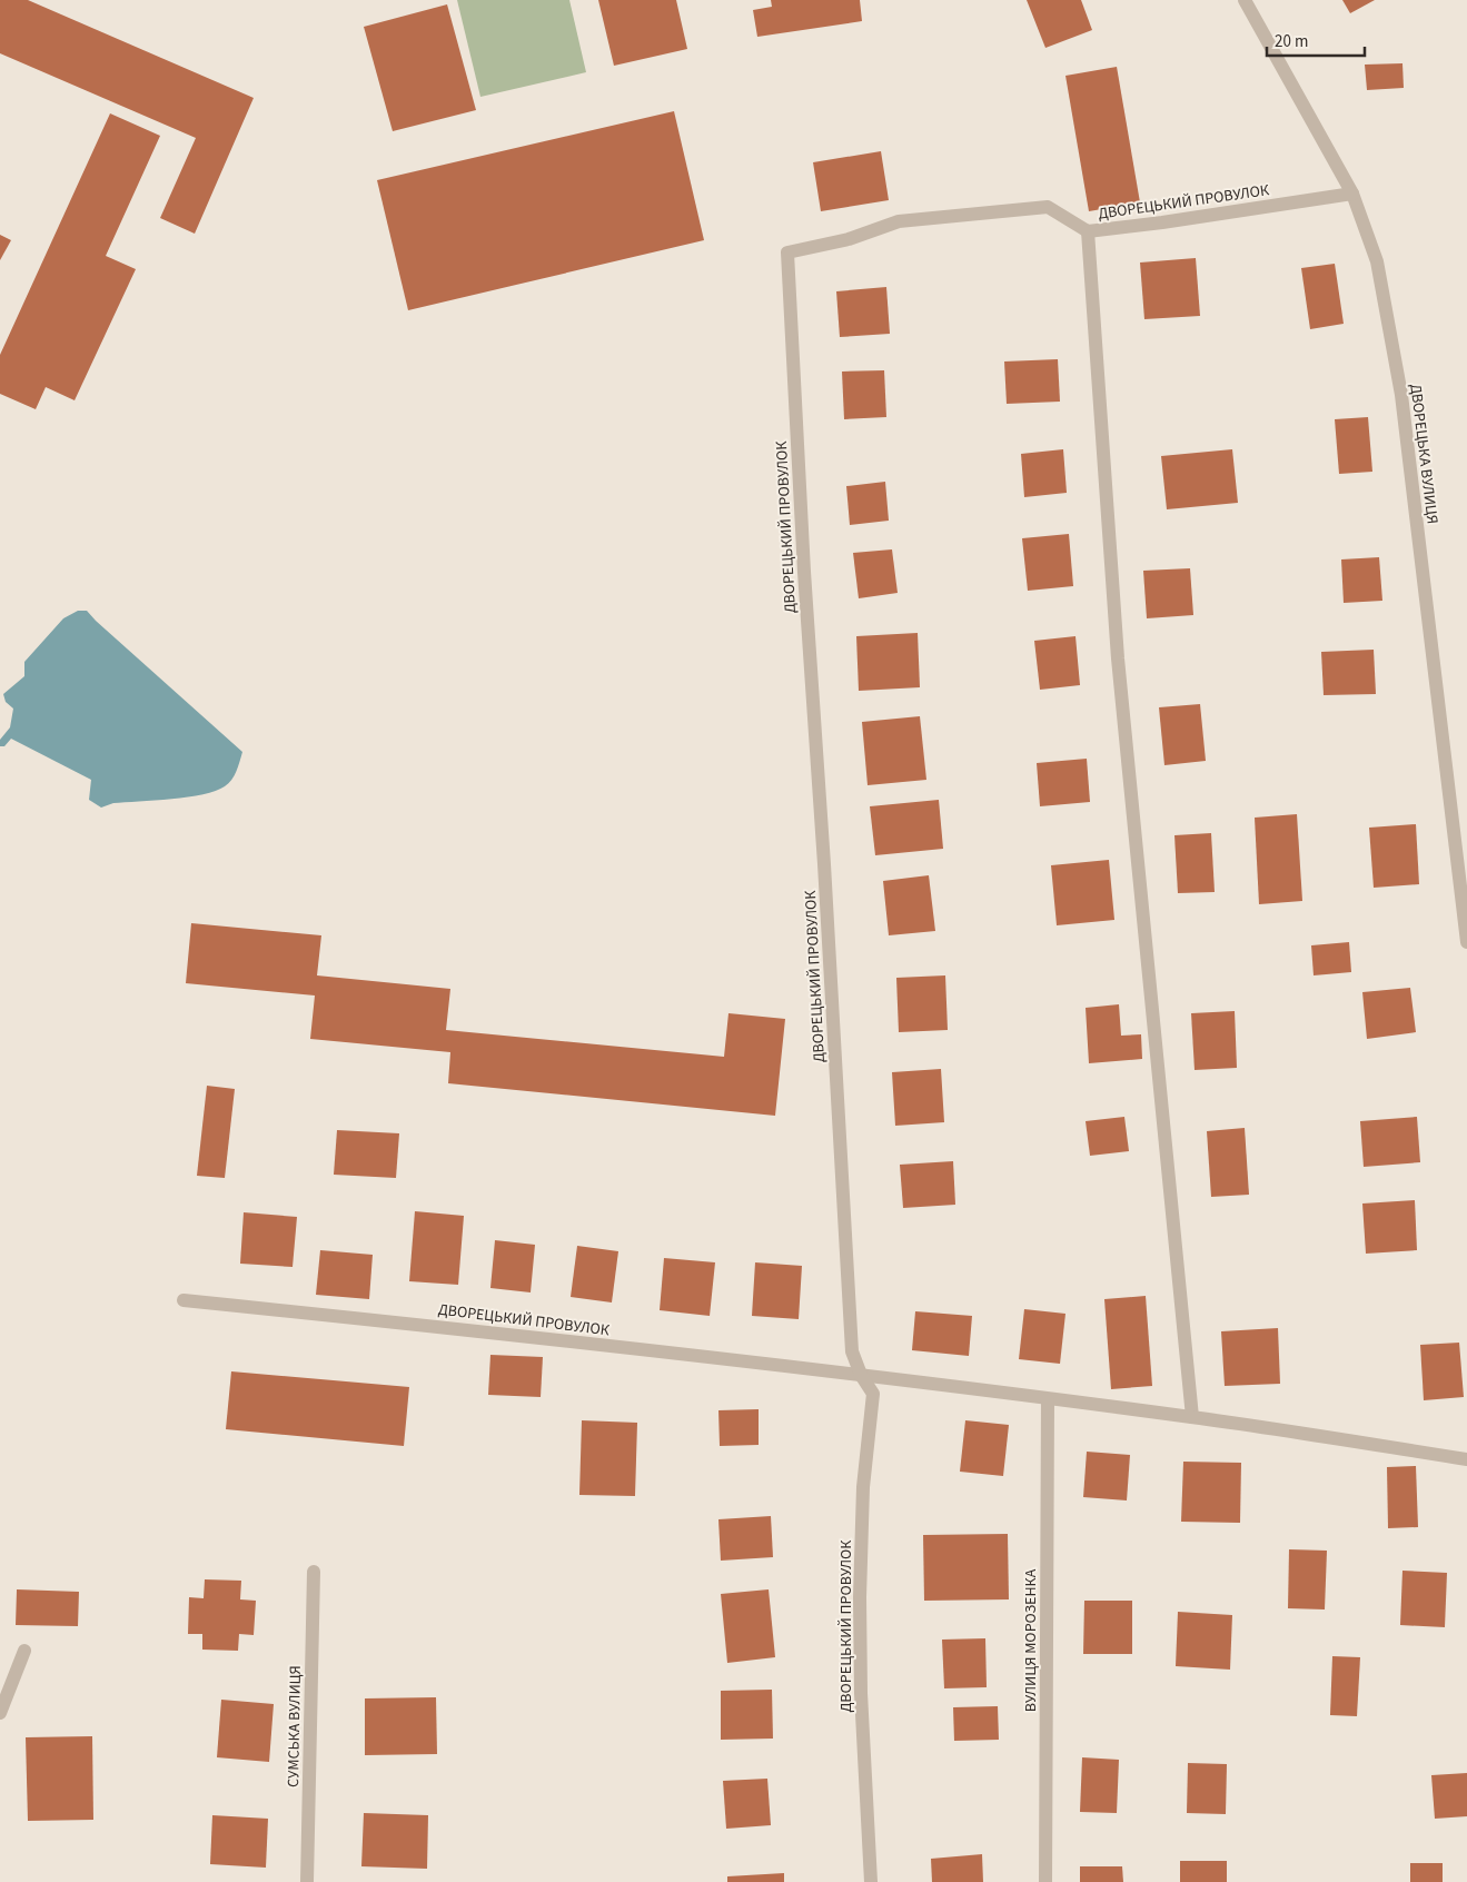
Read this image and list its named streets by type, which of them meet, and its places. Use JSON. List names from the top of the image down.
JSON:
{
  "streets": {
    "street": [
      "ДВОРЕЦЬКИЙ ПРОВУЛОК",
      "ДВОРЕЦЬКА ВУЛИЦЯ",
      "ВУЛИЦЯ МОРОЗЕНКА",
      "СУМСЬКА ВУЛИЦЯ"
    ]
  },
  "crossings": [
    ["ДВОРЕЦЬКИЙ ПРОВУЛОК", "ДВОРЕЦЬКА ВУЛИЦЯ"],
    ["ДВОРЕЦЬКИЙ ПРОВУЛОК", "ВУЛИЦЯ МОРОЗЕНКА"]
  ],
  "scale_bar": "20 m"
}
